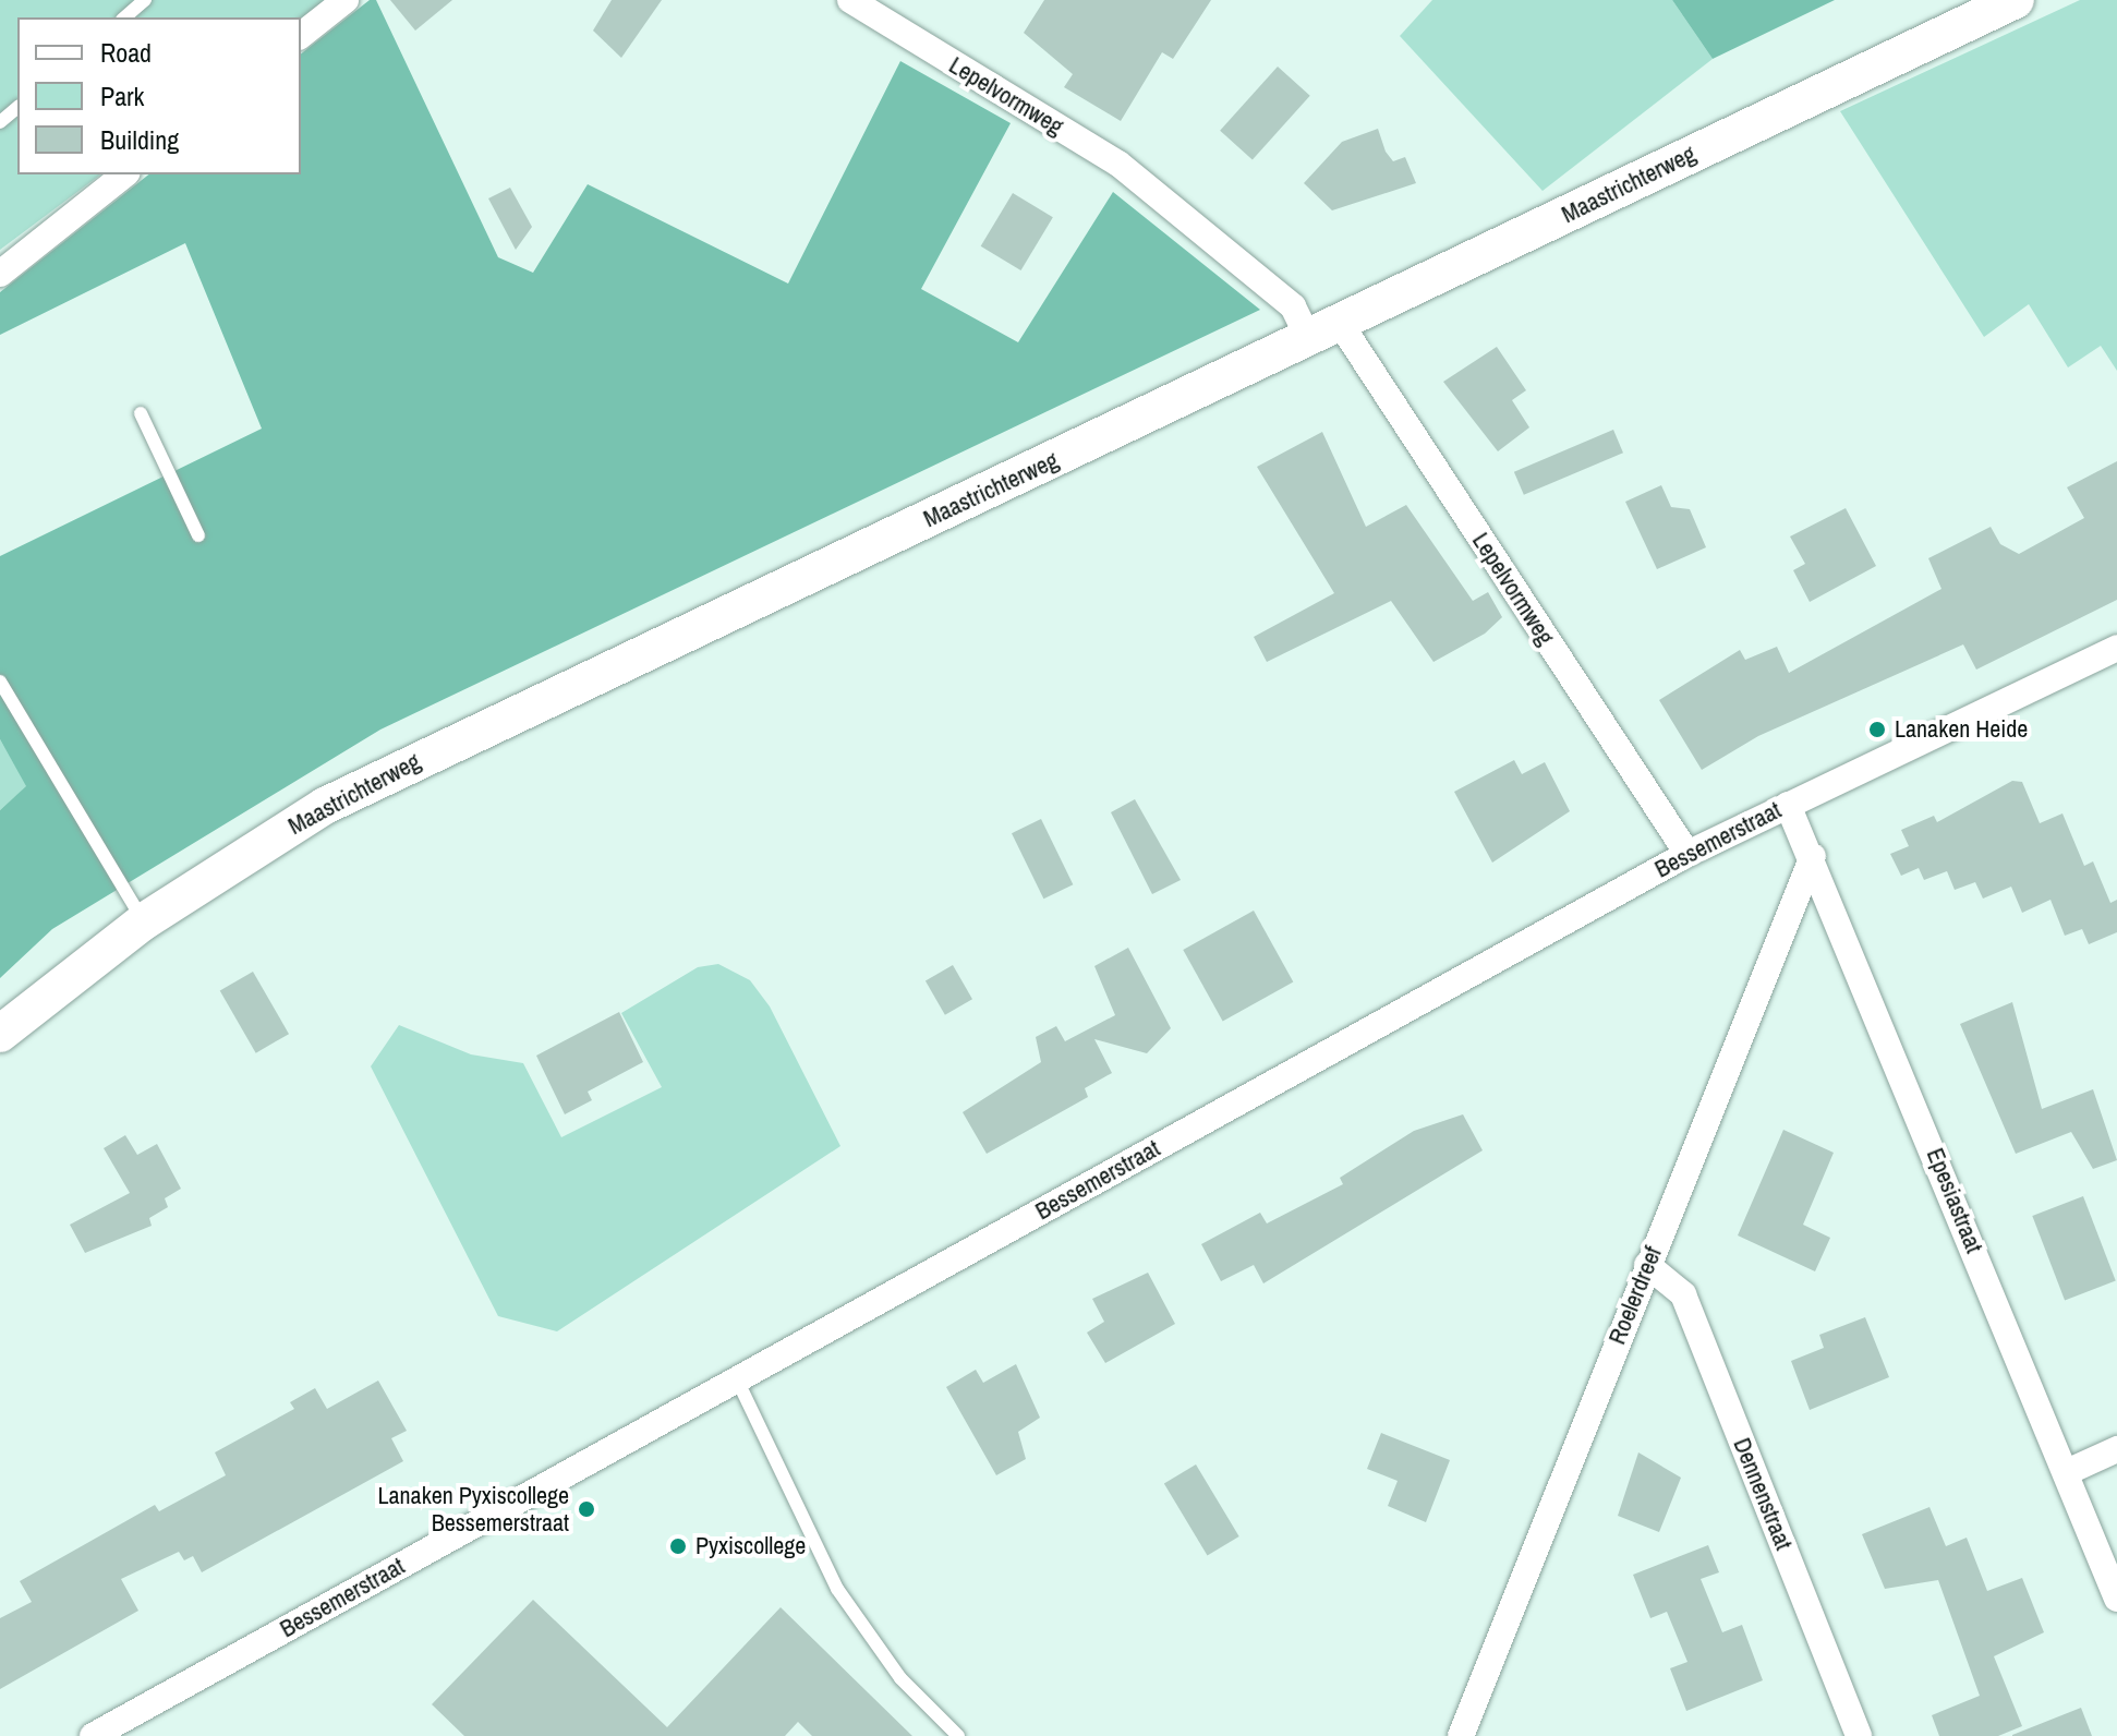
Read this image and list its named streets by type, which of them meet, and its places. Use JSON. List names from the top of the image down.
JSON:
{
  "streets": {
    "main road": ["Maastrichterweg"],
    "street": [
      "Lepelvormweg",
      "Bessemerstraat",
      "Epesiastraat",
      "Roelerdreef",
      "Dennenstraat"
    ]
  },
  "crossings": [
    ["Lepelvormweg", "Maastrichterweg"],
    ["Lepelvormweg", "Bessemerstraat"],
    ["Bessemerstraat", "Epesiastraat"],
    ["Epesiastraat", "Roelerdreef"],
    ["Roelerdreef", "Dennenstraat"]
  ],
  "places": ["Lanaken Heide", "Lanaken Pyxiscollege Bessemerstraat", "Pyxiscollege"],
  "legend": ["Road", "Park", "Building"]
}
